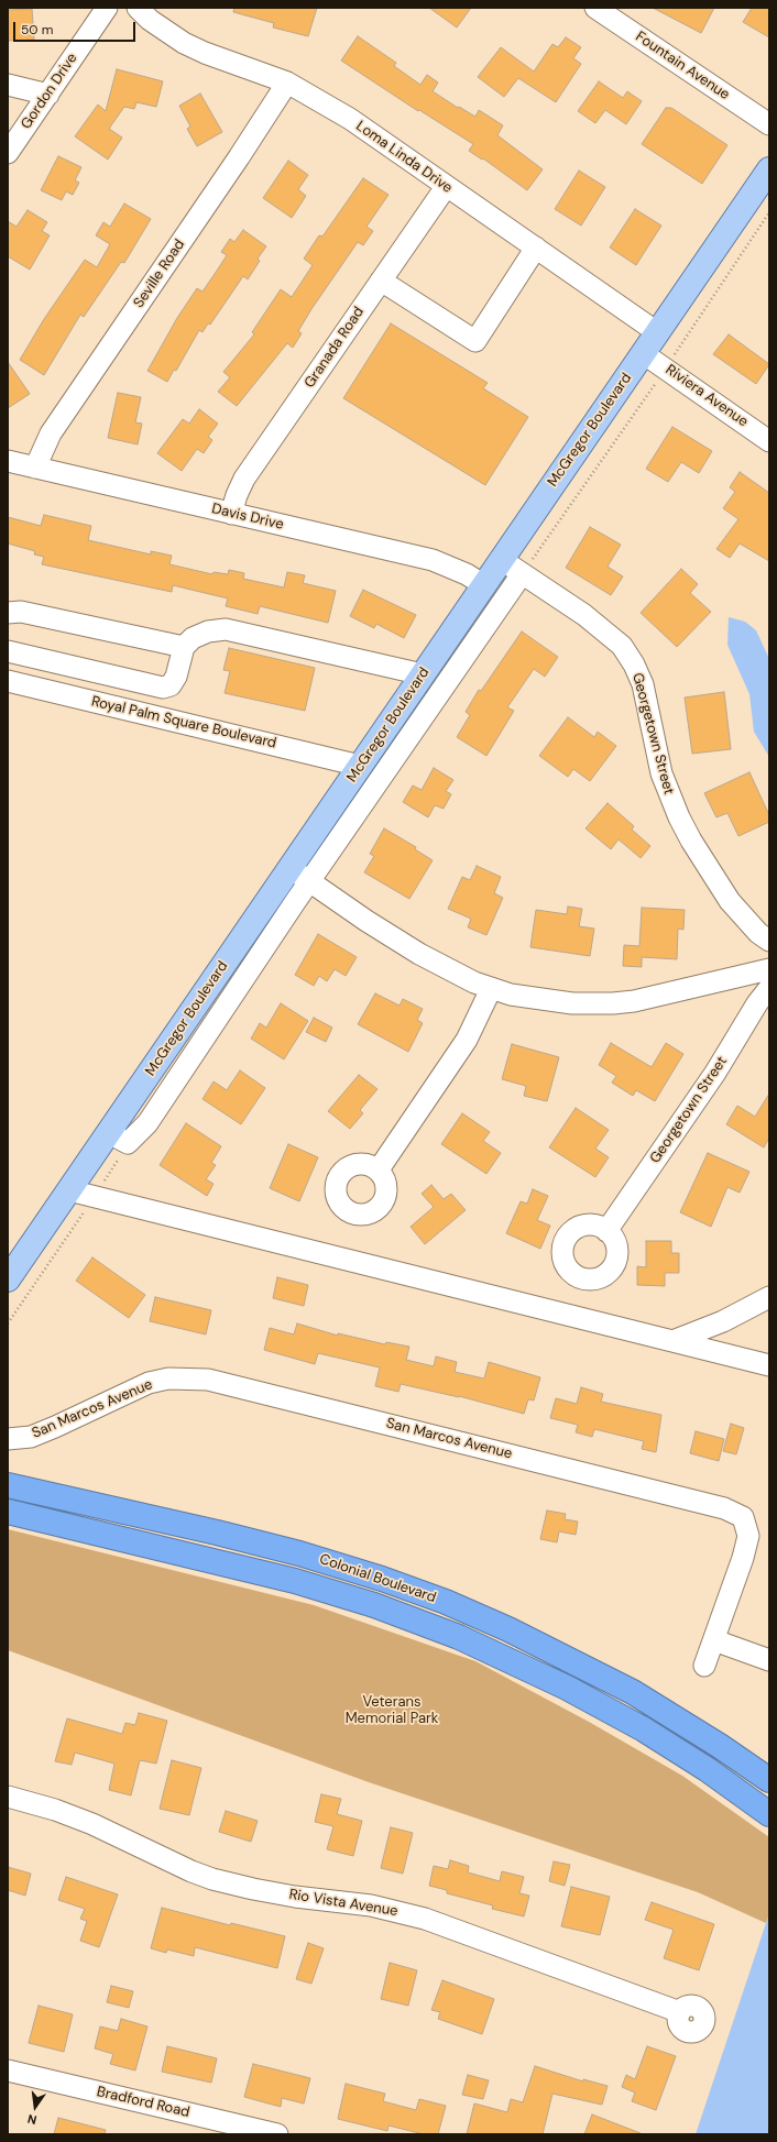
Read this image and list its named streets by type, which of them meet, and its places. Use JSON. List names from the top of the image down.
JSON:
{
  "streets": {
    "highway": ["Colonial Boulevard"],
    "main road": ["McGregor Boulevard"],
    "street": [
      "Fountain Avenue",
      "Gordon Drive",
      "Loma Linda Drive",
      "Seville Road",
      "Granada Road",
      "Riviera Avenue",
      "Davis Drive",
      "Royal Palm Square Boulevard",
      "Georgetown Street",
      "San Marcos Avenue",
      "Rio Vista Avenue",
      "Bradford Road"
    ]
  },
  "crossings": [
    ["Loma Linda Drive", "Seville Road"],
    ["Loma Linda Drive", "Granada Road"],
    ["Loma Linda Drive", "McGregor Boulevard"],
    ["Seville Road", "Davis Drive"],
    ["Granada Road", "Davis Drive"],
    ["Riviera Avenue", "McGregor Boulevard"],
    ["McGregor Boulevard", "Davis Drive"],
    ["McGregor Boulevard", "Royal Palm Square Boulevard"],
    ["McGregor Boulevard", "Georgetown Street"]
  ],
  "parks": ["Veterans Memorial Park"],
  "scale_bar": "50 m",
  "north": "bottom"
}
